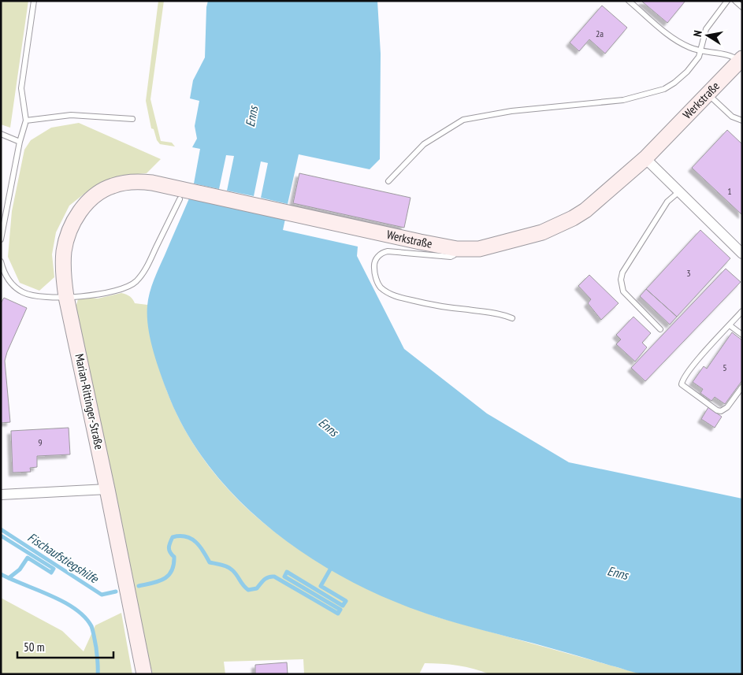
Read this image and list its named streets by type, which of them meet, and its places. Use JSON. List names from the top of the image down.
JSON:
{
  "streets": {
    "street": ["Werkstraße", "Marian-Rittinger-Straße"]
  },
  "crossings": [
    ["Werkstraße", "Marian-Rittinger-Straße"]
  ],
  "water": ["Enns", "Fischaufstiegshilfe"],
  "house_numbers": [
    "2a",
    "1",
    "3",
    "5",
    "9"
  ],
  "scale_bar": "50 m",
  "north": "left"
}
